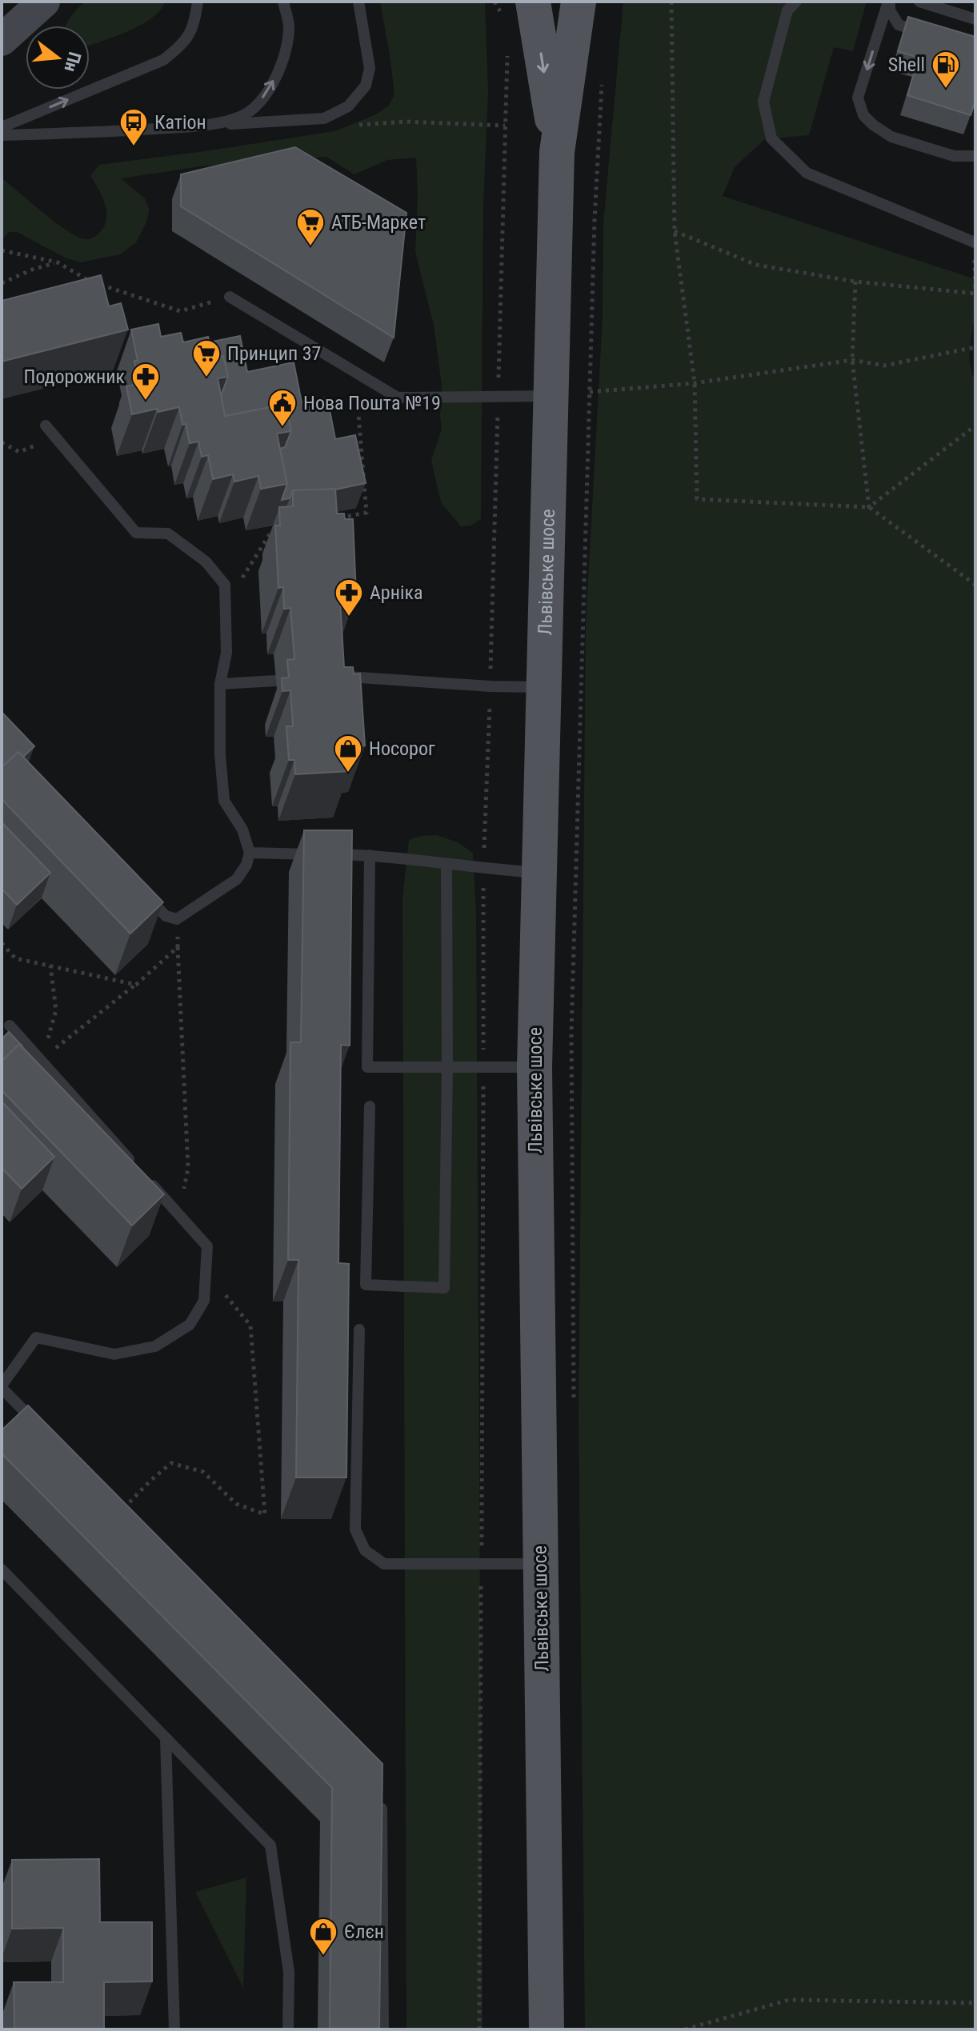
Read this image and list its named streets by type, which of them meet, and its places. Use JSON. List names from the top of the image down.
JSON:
{
  "streets": {
    "main road": ["Львівське шосе"]
  },
  "places": {
    "fuel station": ["Shell"],
    "bus stop": ["Катіон"],
    "supermarket": ["АТБ-Маркет", "Принцип 37"],
    "pharmacy": ["Подорожник", "Арніка"],
    "public building": ["Нова Пошта №19"],
    "shop": ["Носорог", "Єлєн"]
  },
  "north": "right"
}
